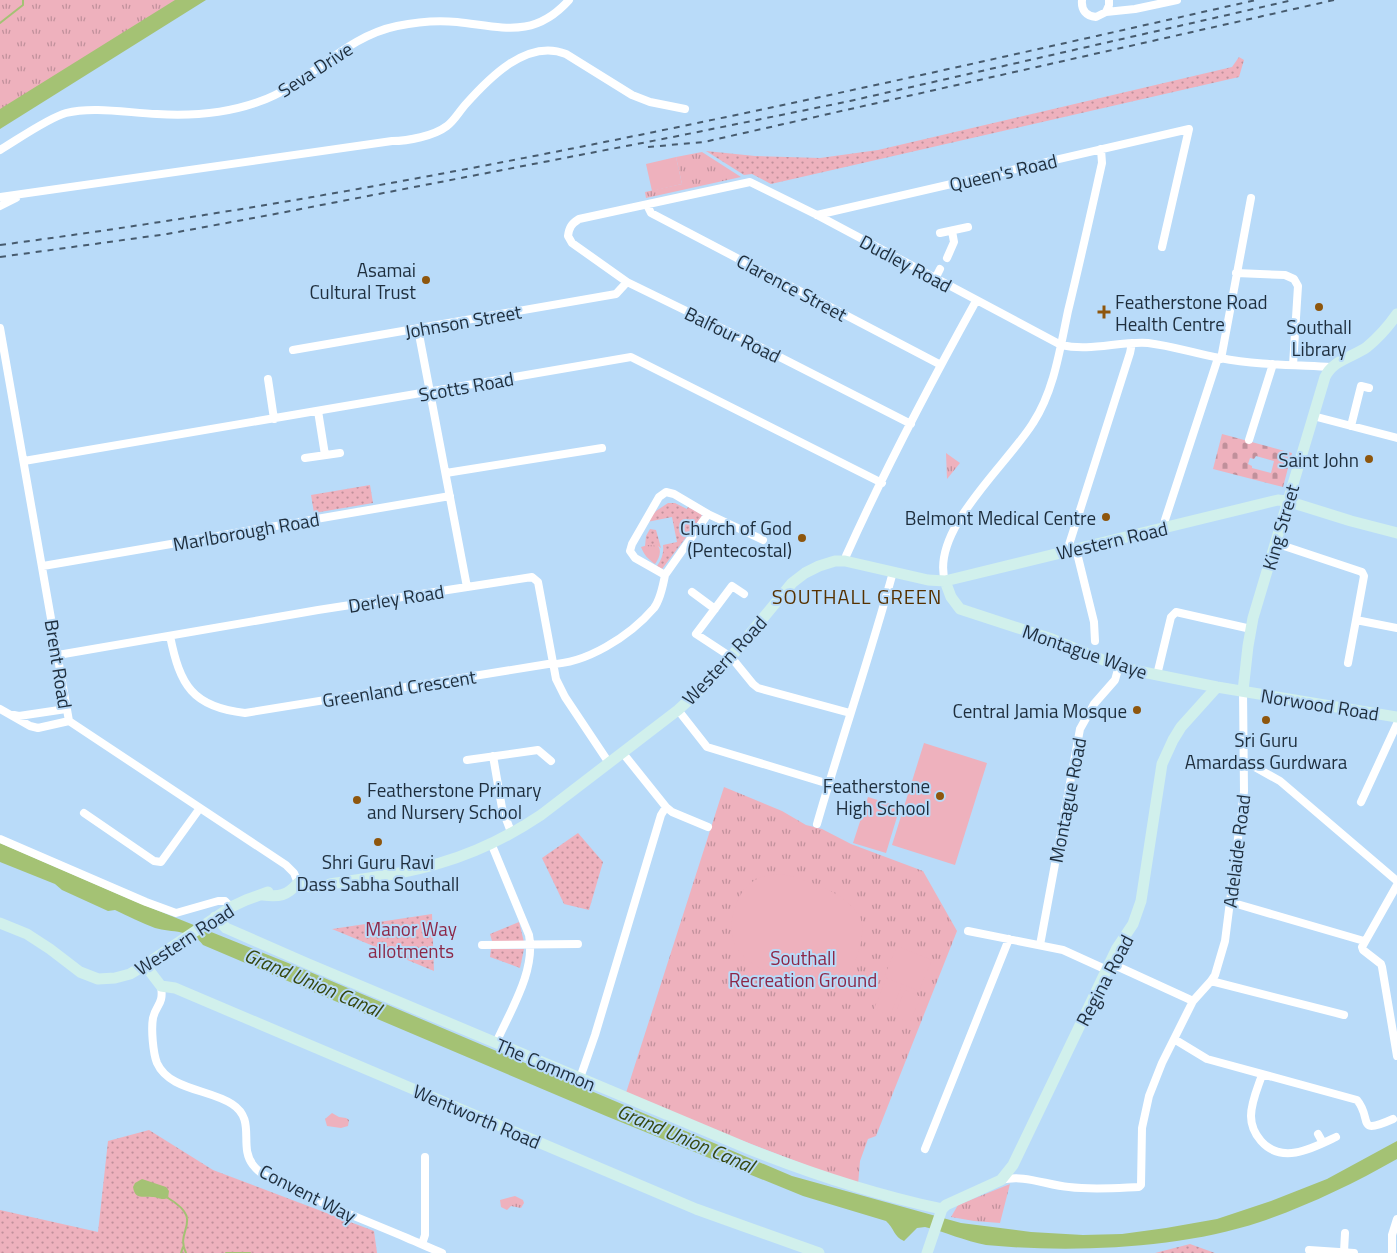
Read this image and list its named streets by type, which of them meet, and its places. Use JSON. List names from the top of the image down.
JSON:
{
  "streets": {
    "street": [
      "Seva Drive",
      "Queen's Road",
      "Dudley Road",
      "Clarence Street",
      "Johnson Street",
      "Balfour Road",
      "Scotts Road",
      "King Street",
      "Marlborough Road",
      "Western Road",
      "Derley Road",
      "Montague Waye",
      "Brent Road",
      "Greenland Crescent",
      "Norwood Road",
      "Montague Road",
      "Adelaide Road",
      "Regina Road",
      "The Common",
      "Wentworth Road",
      "Convent Way"
    ]
  },
  "crossings": [
    ["Queen's Road", "Dudley Road"],
    ["Dudley Road", "Clarence Street"],
    ["Dudley Road", "Balfour Road"],
    ["Clarence Street", "Balfour Road"],
    ["Johnson Street", "Balfour Road"],
    ["Scotts Road", "Brent Road"],
    ["King Street", "Western Road"],
    ["King Street", "Montague Waye"],
    ["King Street", "Norwood Road"],
    ["King Street", "Adelaide Road"],
    ["Marlborough Road", "Brent Road"],
    ["Western Road", "Derley Road"],
    ["Western Road", "Montague Waye"],
    ["Western Road", "Brent Road"],
    ["Western Road", "The Common"],
    ["Derley Road", "Brent Road"],
    ["Derley Road", "Greenland Crescent"],
    ["Montague Waye", "Norwood Road"],
    ["Montague Waye", "Montague Road"],
    ["Montague Waye", "Adelaide Road"],
    ["Montague Waye", "Regina Road"],
    ["Norwood Road", "Adelaide Road"],
    ["Regina Road", "The Common"],
    ["Wentworth Road", "Convent Way"]
  ],
  "districts": ["SOUTHALL GREEN"],
  "water": ["Grand Union Canal"],
  "parks": ["Manor Way allotments", "Southall Recreation Ground"],
  "places": {
    "other": [
      "Asamai Cultural Trust",
      "Southall Library",
      "Saint John",
      "Belmont Medical Centre",
      "Church of God (Pentecostal)",
      "Central Jamia Mosque",
      "Sri Guru Amardass Gurdwara",
      "Featherstone High School",
      "Featherstone Primary and Nursery School",
      "Shri Guru Ravi Dass Sabha Southall"
    ],
    "health": ["Featherstone Road Health Centre"]
  }
}
